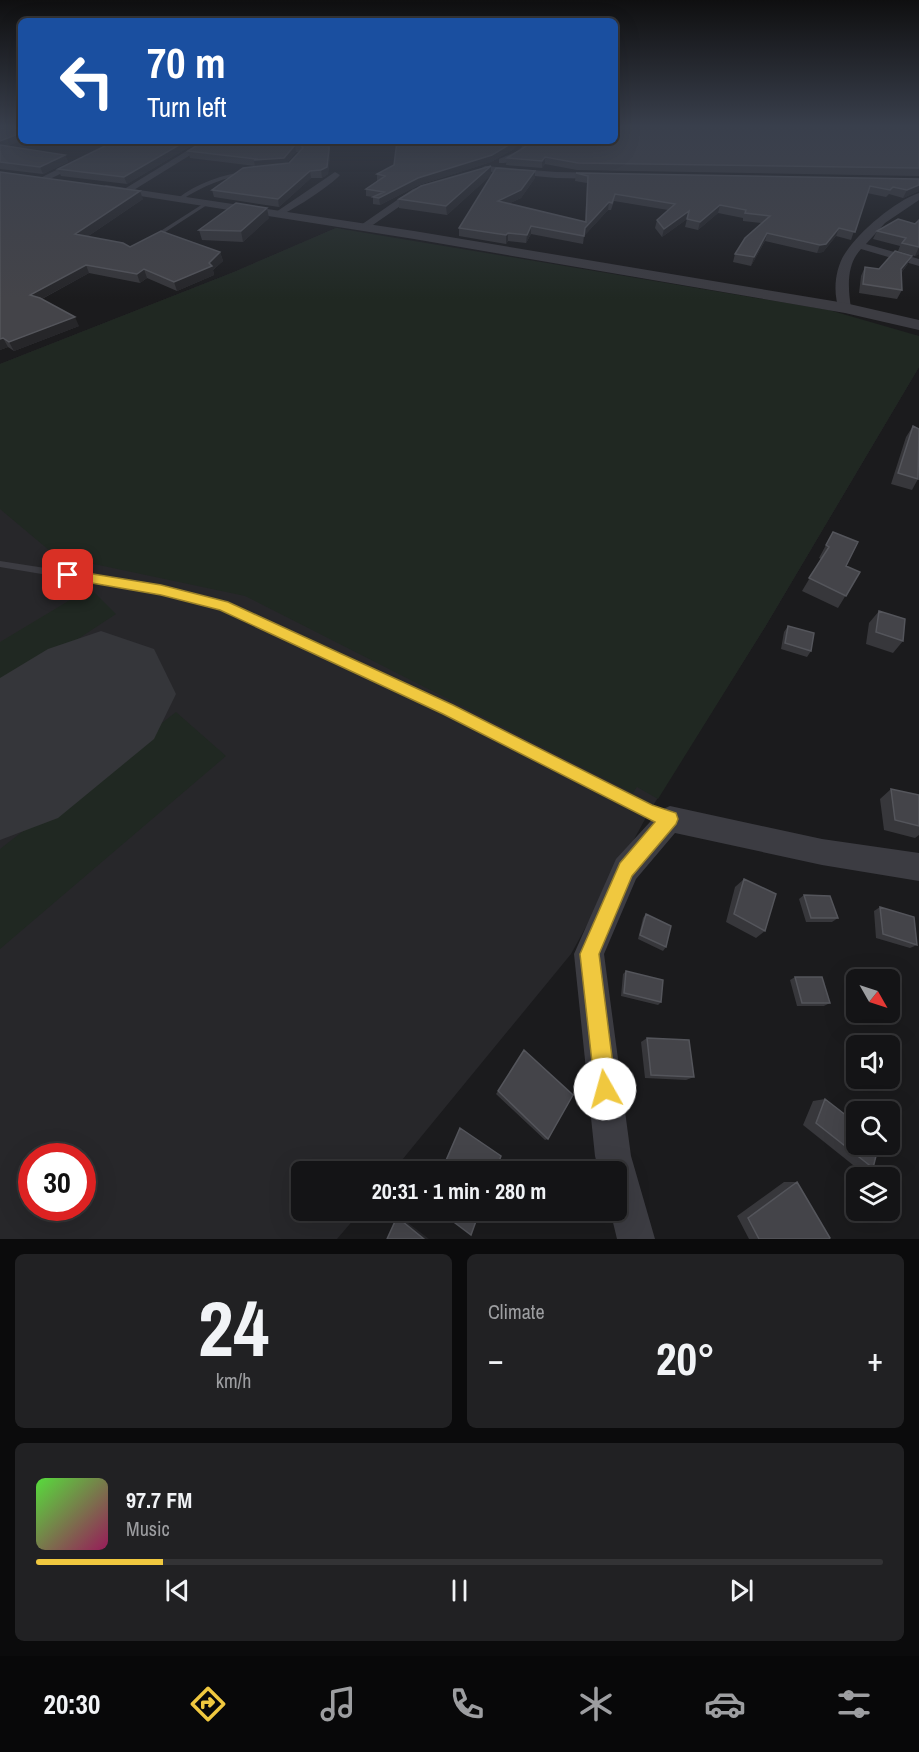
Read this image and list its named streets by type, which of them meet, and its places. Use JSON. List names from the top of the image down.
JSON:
{
  "north": "bottom right",
  "page": {
    "turn": ["70 m", "Turn left"],
    "limit": "30",
    "trip": "20:31 · 1 min · 280 m",
    "tile": [
      ["24", "km/h"],
      "Climate"
    ],
    "heat": ["−", "20°", "+"],
    "song": ["97.7 FM", "Music"],
    "tabs": "20:30"
  }
}
